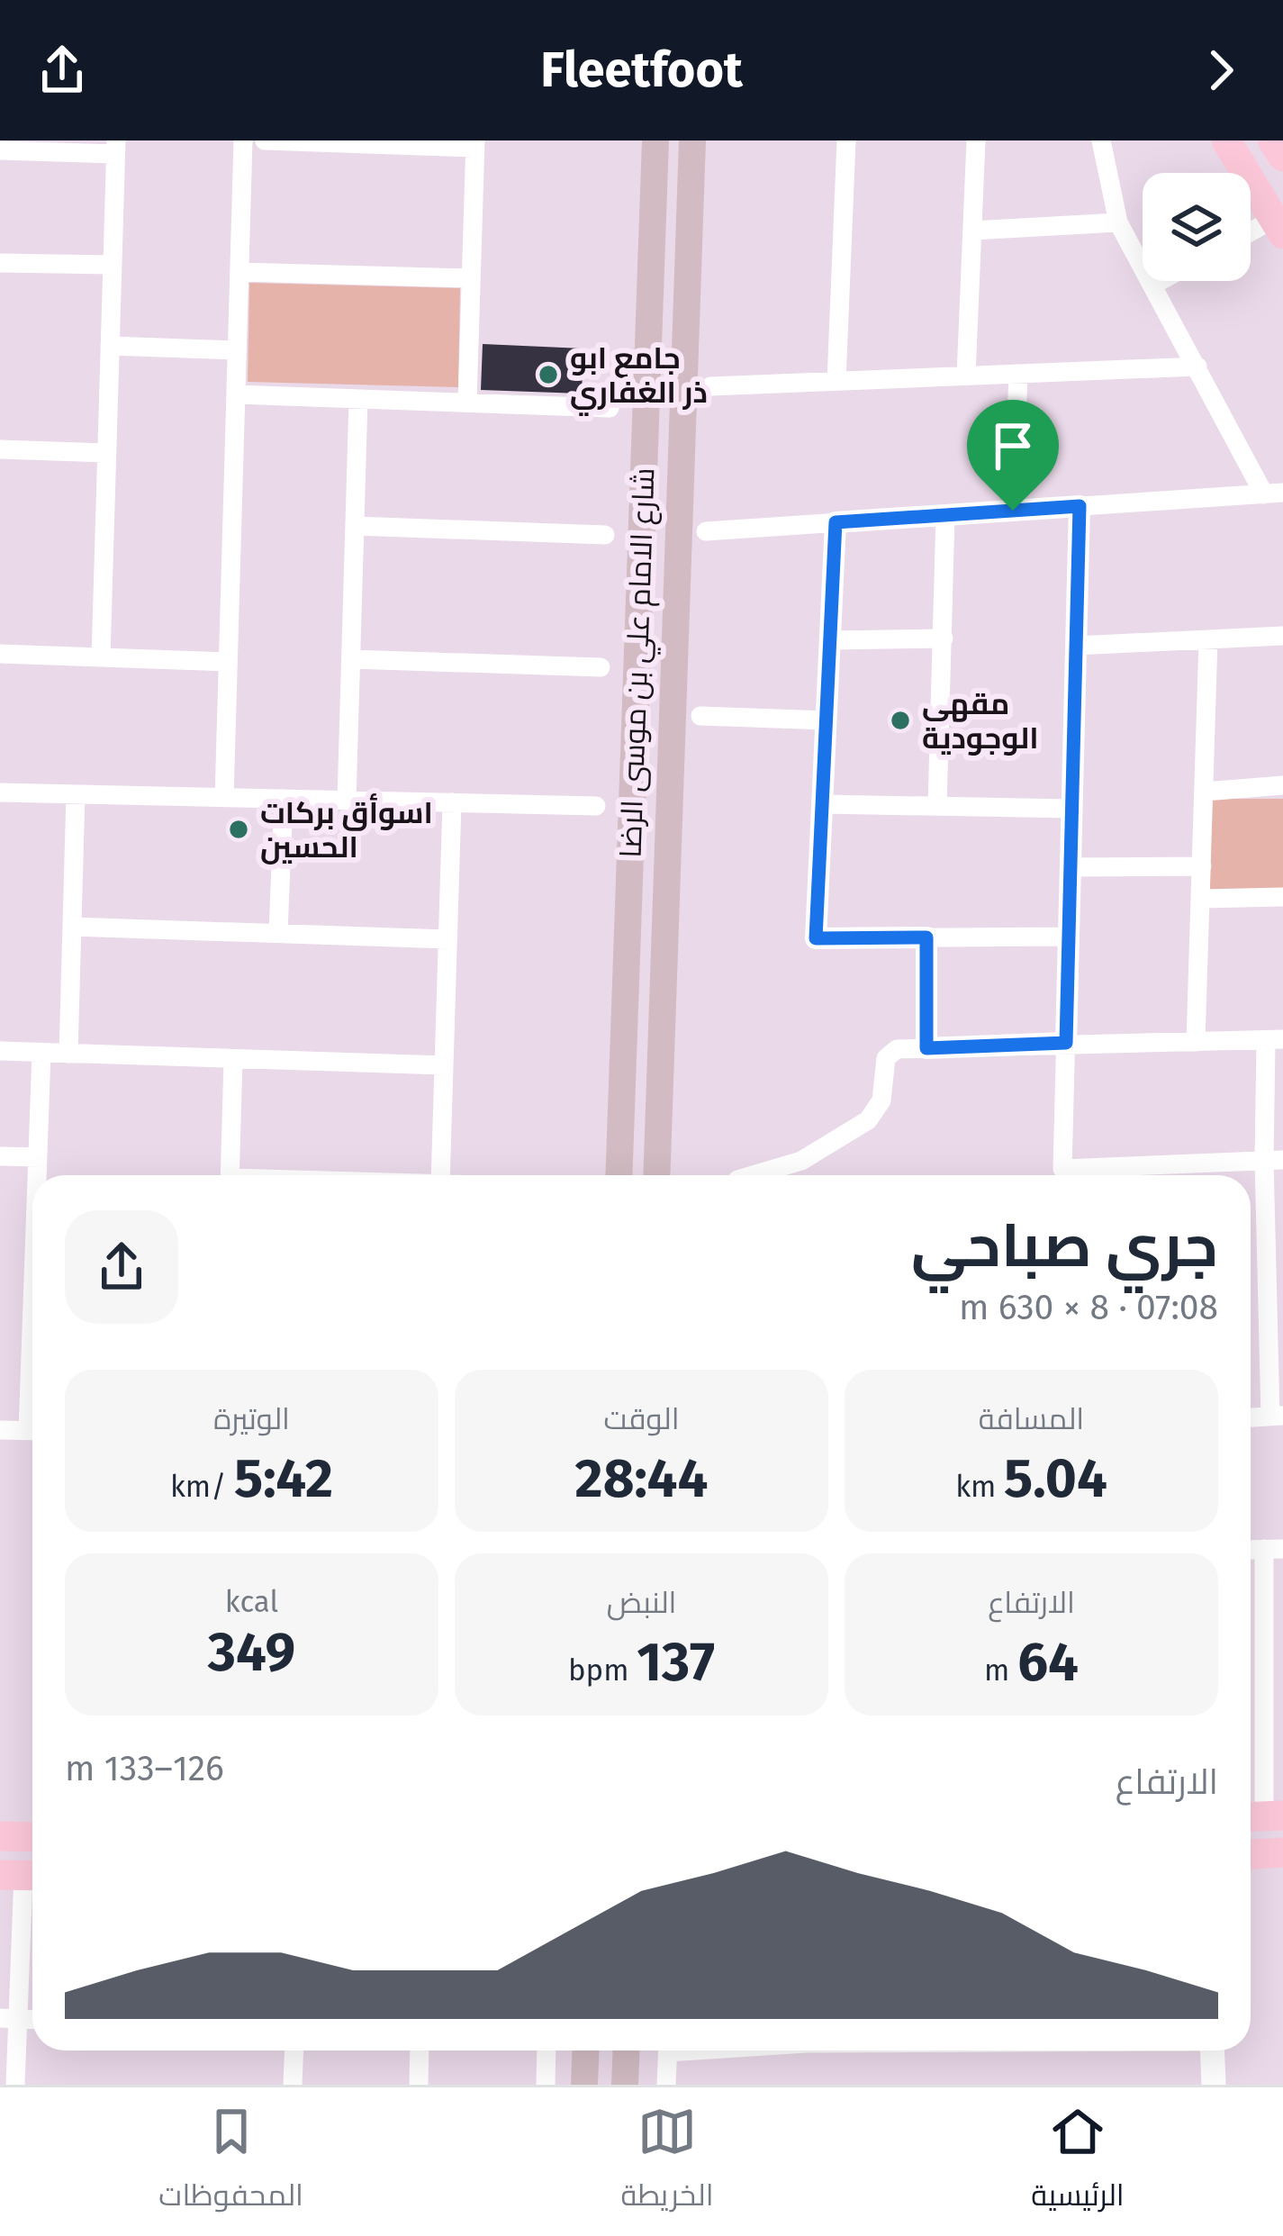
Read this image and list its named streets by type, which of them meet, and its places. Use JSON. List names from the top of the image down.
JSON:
{
  "streets": {
    "main road": ["شارع الامام علي بن موسى الرضا"]
  },
  "places": ["جامع ابو ذر الغفاري", "مقهى الوجودية", "اسوأق بركات الحسين"],
  "page": {
    "header": "Fleetfoot",
    "heading": ["جري صباحي", "07:08 · 8 × 630 m"],
    "stats": [
      ["المسافة", "5.04 km"],
      ["الوقت", "28:44"],
      ["الوتيرة", "5:42 /km"],
      ["الارتفاع", "64 m"],
      ["النبض", "137 bpm"],
      ["kcal", "349"]
    ],
    "chart": ["الارتفاع", "126–133 m"],
    "tabs": ["الرئيسية", "الخريطة", "المحفوظات"]
  }
}
